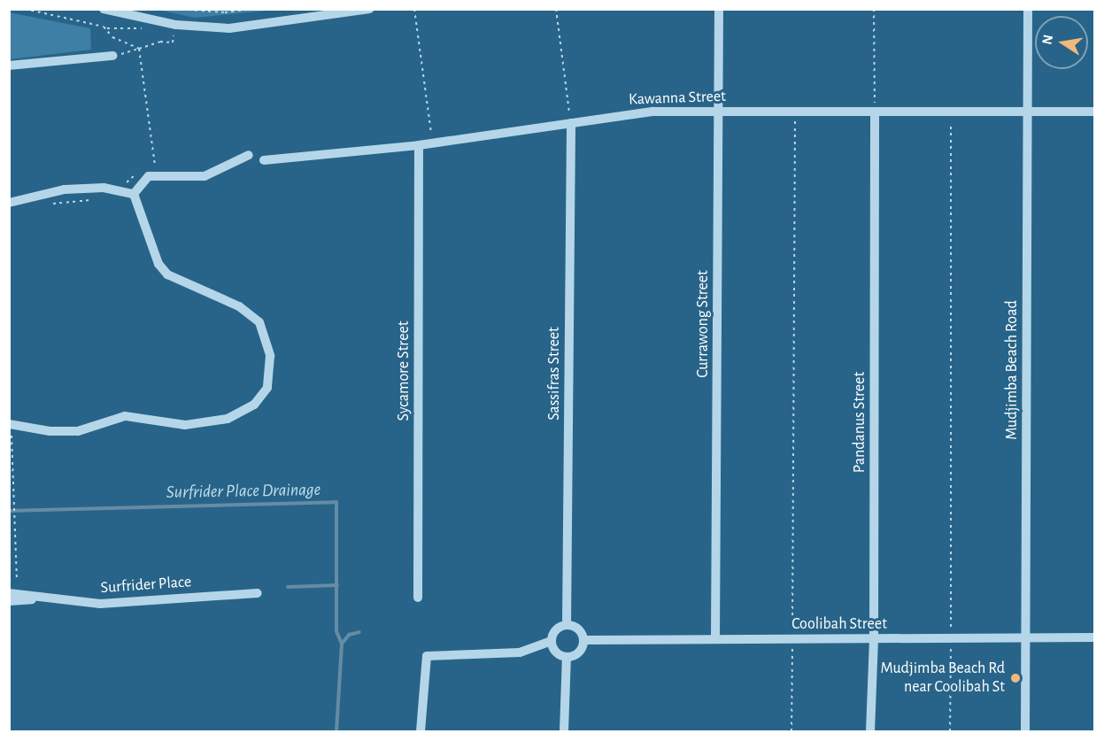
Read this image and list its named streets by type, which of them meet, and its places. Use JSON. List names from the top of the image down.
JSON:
{
  "streets": {
    "street": [
      "Kawanna Street",
      "Currawong Street",
      "Mudjimba Beach Road",
      "Sycamore Street",
      "Sassifras Street",
      "Pandanus Street",
      "Surfrider Place",
      "Coolibah Street"
    ]
  },
  "crossings": [
    ["Kawanna Street", "Currawong Street"],
    ["Kawanna Street", "Mudjimba Beach Road"],
    ["Kawanna Street", "Sycamore Street"],
    ["Kawanna Street", "Sassifras Street"],
    ["Kawanna Street", "Pandanus Street"],
    ["Currawong Street", "Coolibah Street"],
    ["Mudjimba Beach Road", "Coolibah Street"],
    ["Sassifras Street", "Coolibah Street"],
    ["Pandanus Street", "Coolibah Street"]
  ],
  "water": ["Surfrider Place Drainage"],
  "places": ["Mudjimba Beach Rd near Coolibah St"],
  "north": "left"
}
